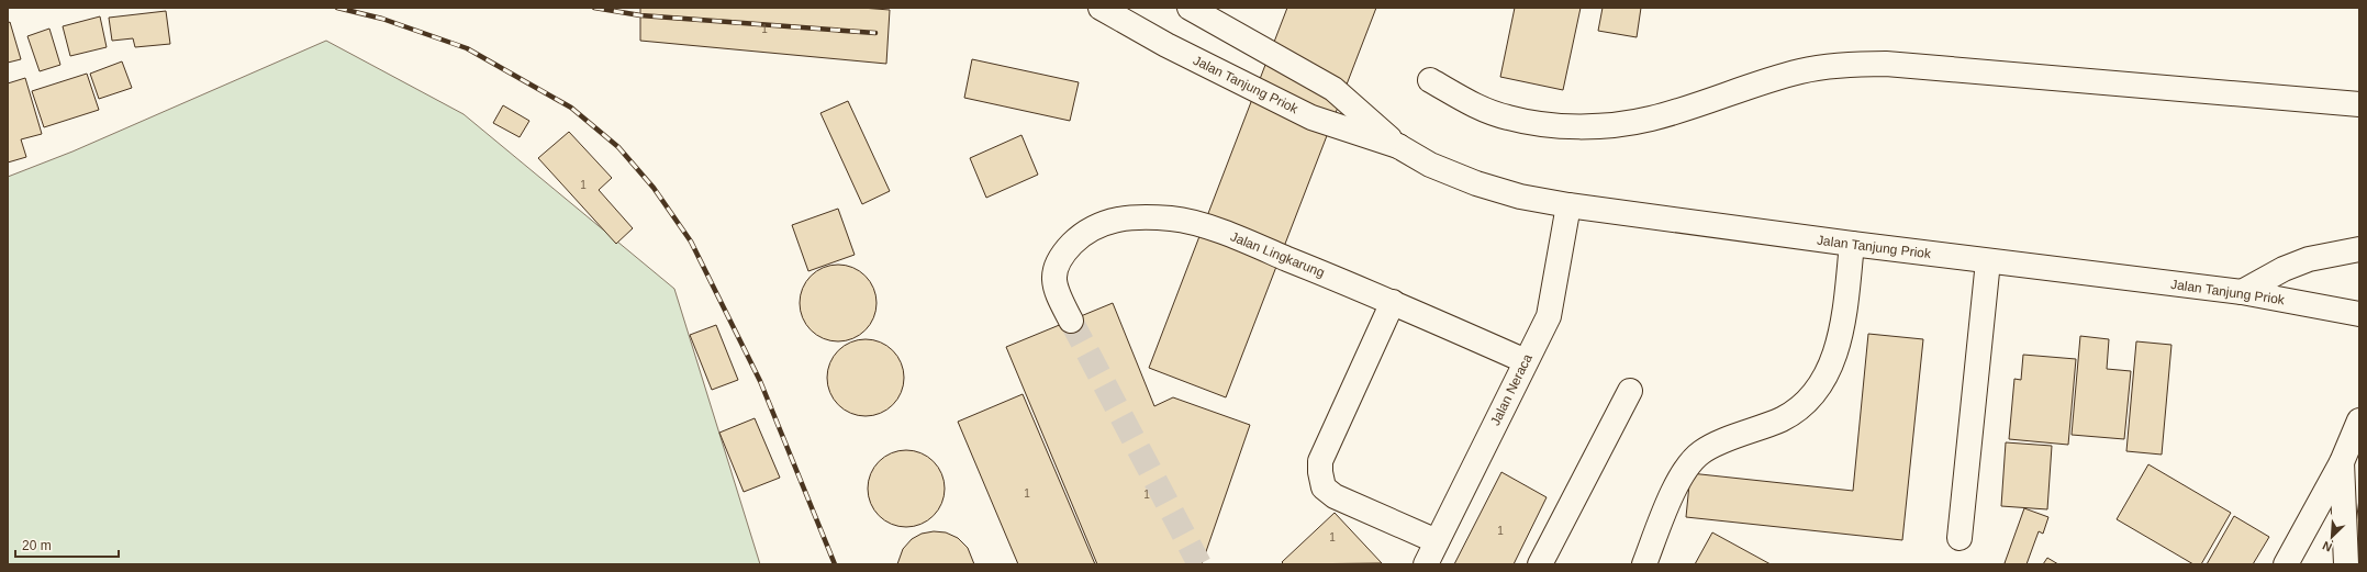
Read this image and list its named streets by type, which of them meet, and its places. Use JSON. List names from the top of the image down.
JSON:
{
  "streets": {
    "main road": ["Jalan Tanjung Priok", "Jalan Lingkarung", "Jalan Neraca"]
  },
  "crossings": [
    ["Jalan Tanjung Priok", "Jalan Neraca"],
    ["Jalan Lingkarung", "Jalan Neraca"]
  ],
  "house_numbers": [
    "1",
    "1",
    "1",
    "1",
    "1",
    "1"
  ],
  "scale_bar": "20 m",
  "north": "bottom left"
}
